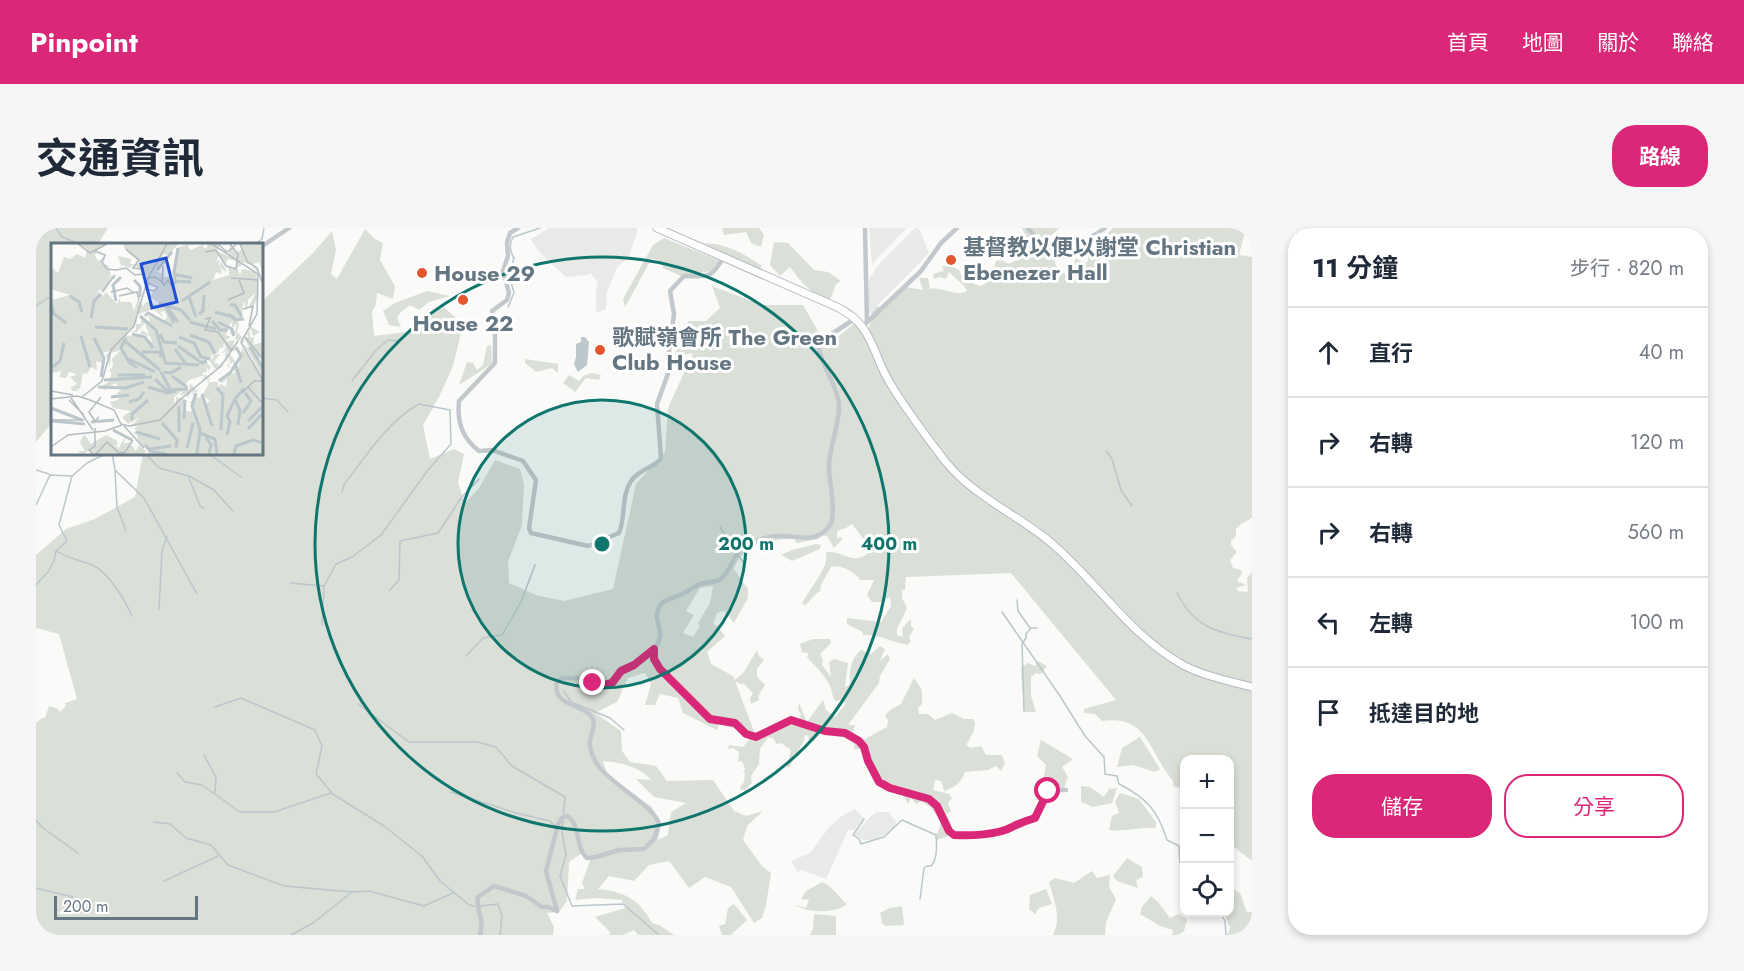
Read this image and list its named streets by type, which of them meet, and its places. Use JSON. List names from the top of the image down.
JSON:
{
  "places": [
    "基督教以便以謝堂 Christian Ebenezer Hall",
    "House 29",
    "House 22",
    "歌賦嶺會所 The Green Club House"
  ],
  "scale_bar": "200 m",
  "page": {
    "header": "Pinpoint",
    "nav": [
      "首頁",
      "地圖",
      "關於",
      "聯絡"
    ],
    "title": "交通資訊",
    "buttons": [
      "路線",
      ["儲存", "分享"]
    ],
    "heading": ["11 分鐘", "步行 · 820 m"],
    "list": [
      ["直行", "40 m"],
      ["右轉", "120 m"],
      ["右轉", "560 m"],
      ["左轉", "100 m"],
      "抵達目的地"
    ],
    "map_buttons": ["+", "−"],
    "scale": "200 m"
  },
  "rings": ["200 m", "400 m"]
}
